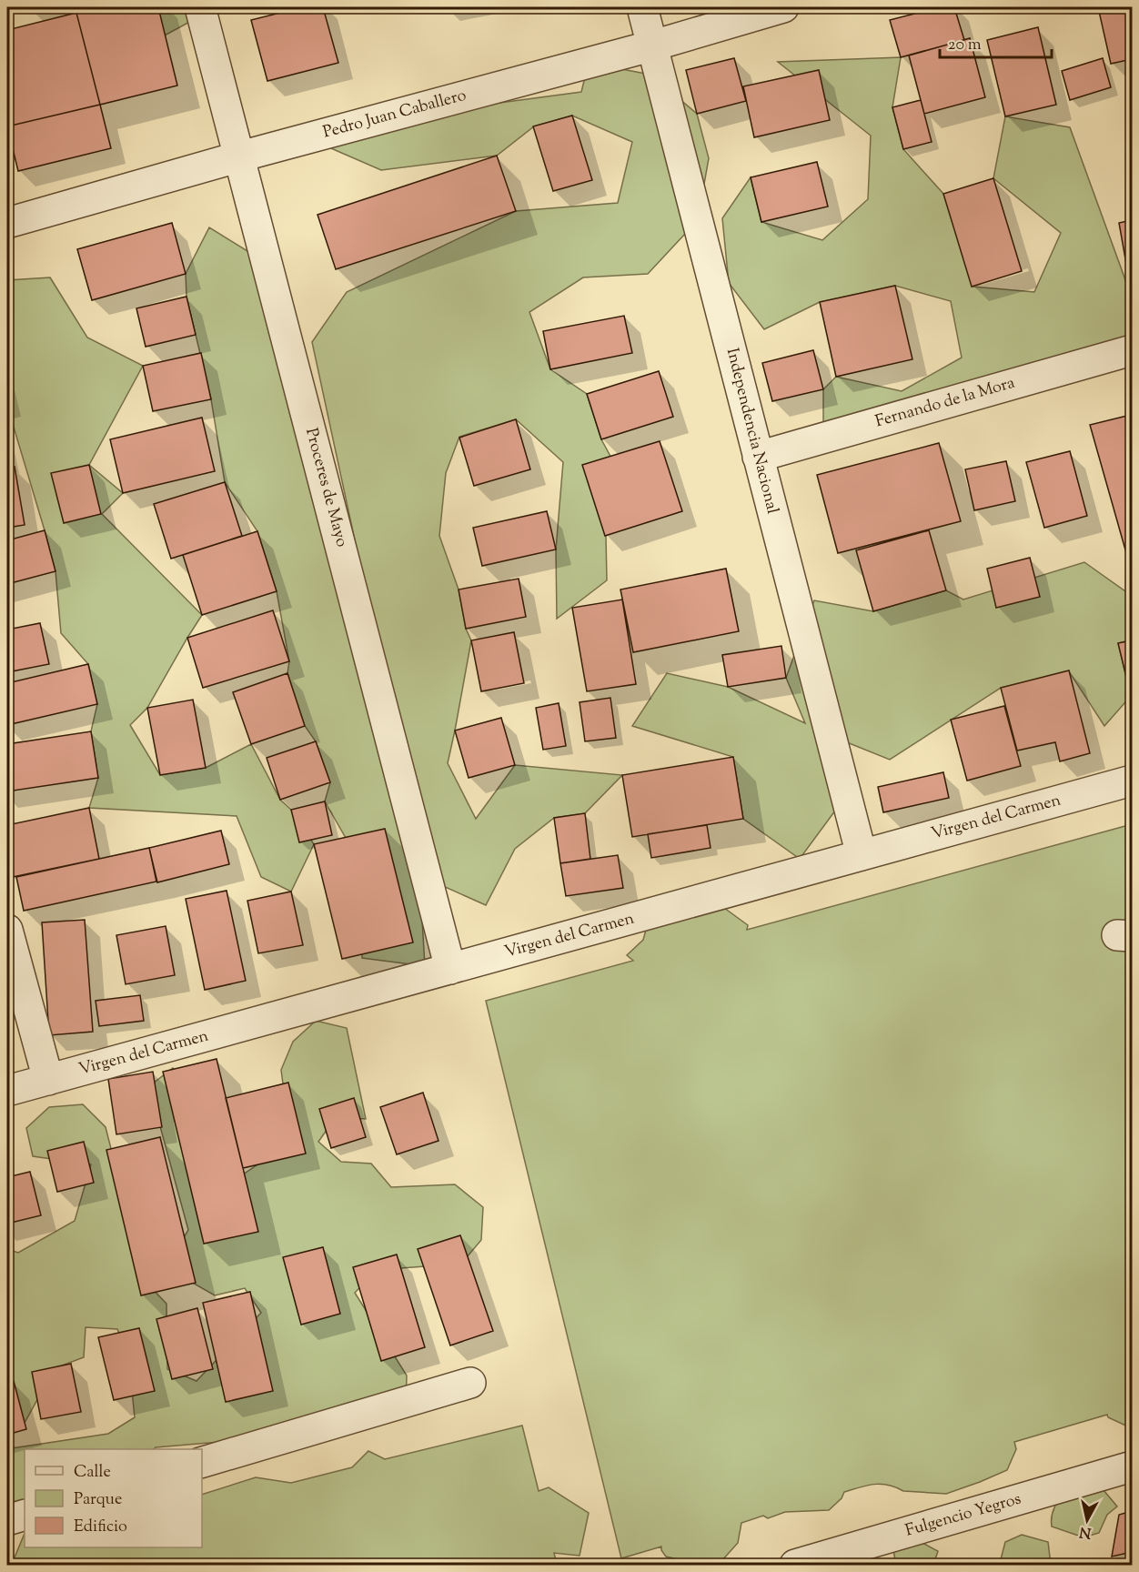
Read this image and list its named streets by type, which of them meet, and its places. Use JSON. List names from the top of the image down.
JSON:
{
  "streets": {
    "street": [
      "Pedro Juan Caballero",
      "Fernando de la Mora",
      "Independencia Nacional",
      "Proceres de Mayo",
      "Virgen del Carmen",
      "Fulgencio Yegros"
    ]
  },
  "crossings": [
    ["Pedro Juan Caballero", "Independencia Nacional"],
    ["Pedro Juan Caballero", "Proceres de Mayo"],
    ["Fernando de la Mora", "Independencia Nacional"],
    ["Independencia Nacional", "Virgen del Carmen"],
    ["Proceres de Mayo", "Virgen del Carmen"]
  ],
  "legend": ["Calle", "Parque", "Edificio"],
  "scale_bar": "20 m",
  "north": "bottom"
}
